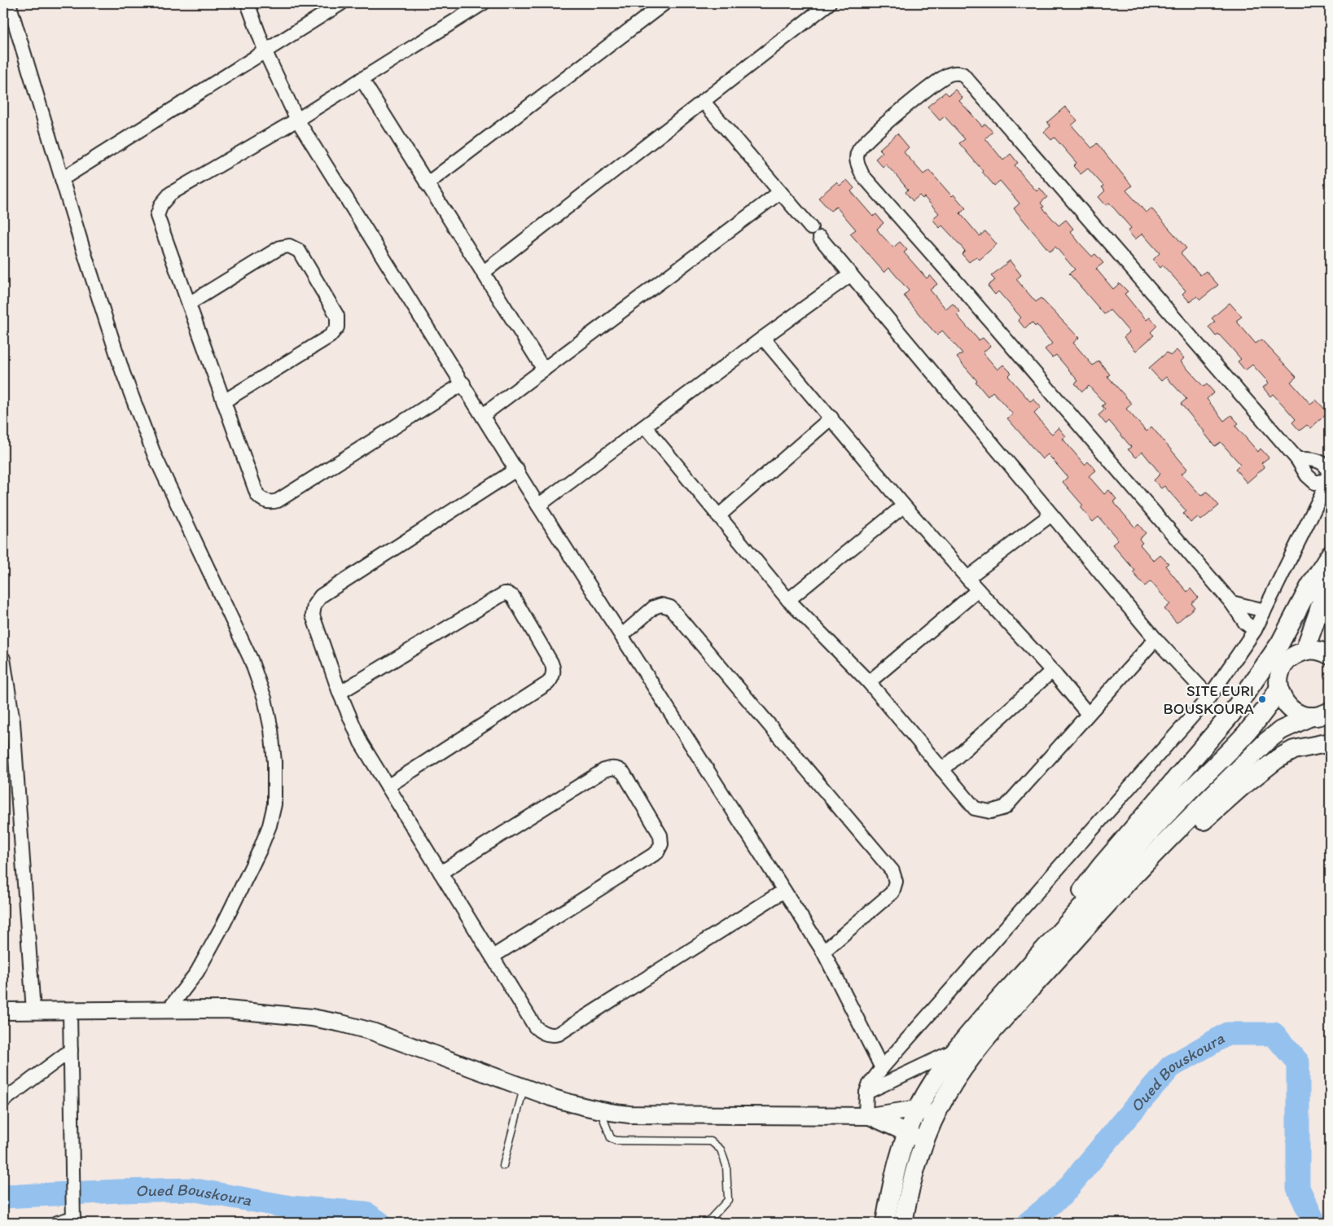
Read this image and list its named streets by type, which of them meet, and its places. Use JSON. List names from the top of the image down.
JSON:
{
  "water": ["Oued Bouskoura"],
  "places": ["SITE EURI BOUSKOURA"]
}
